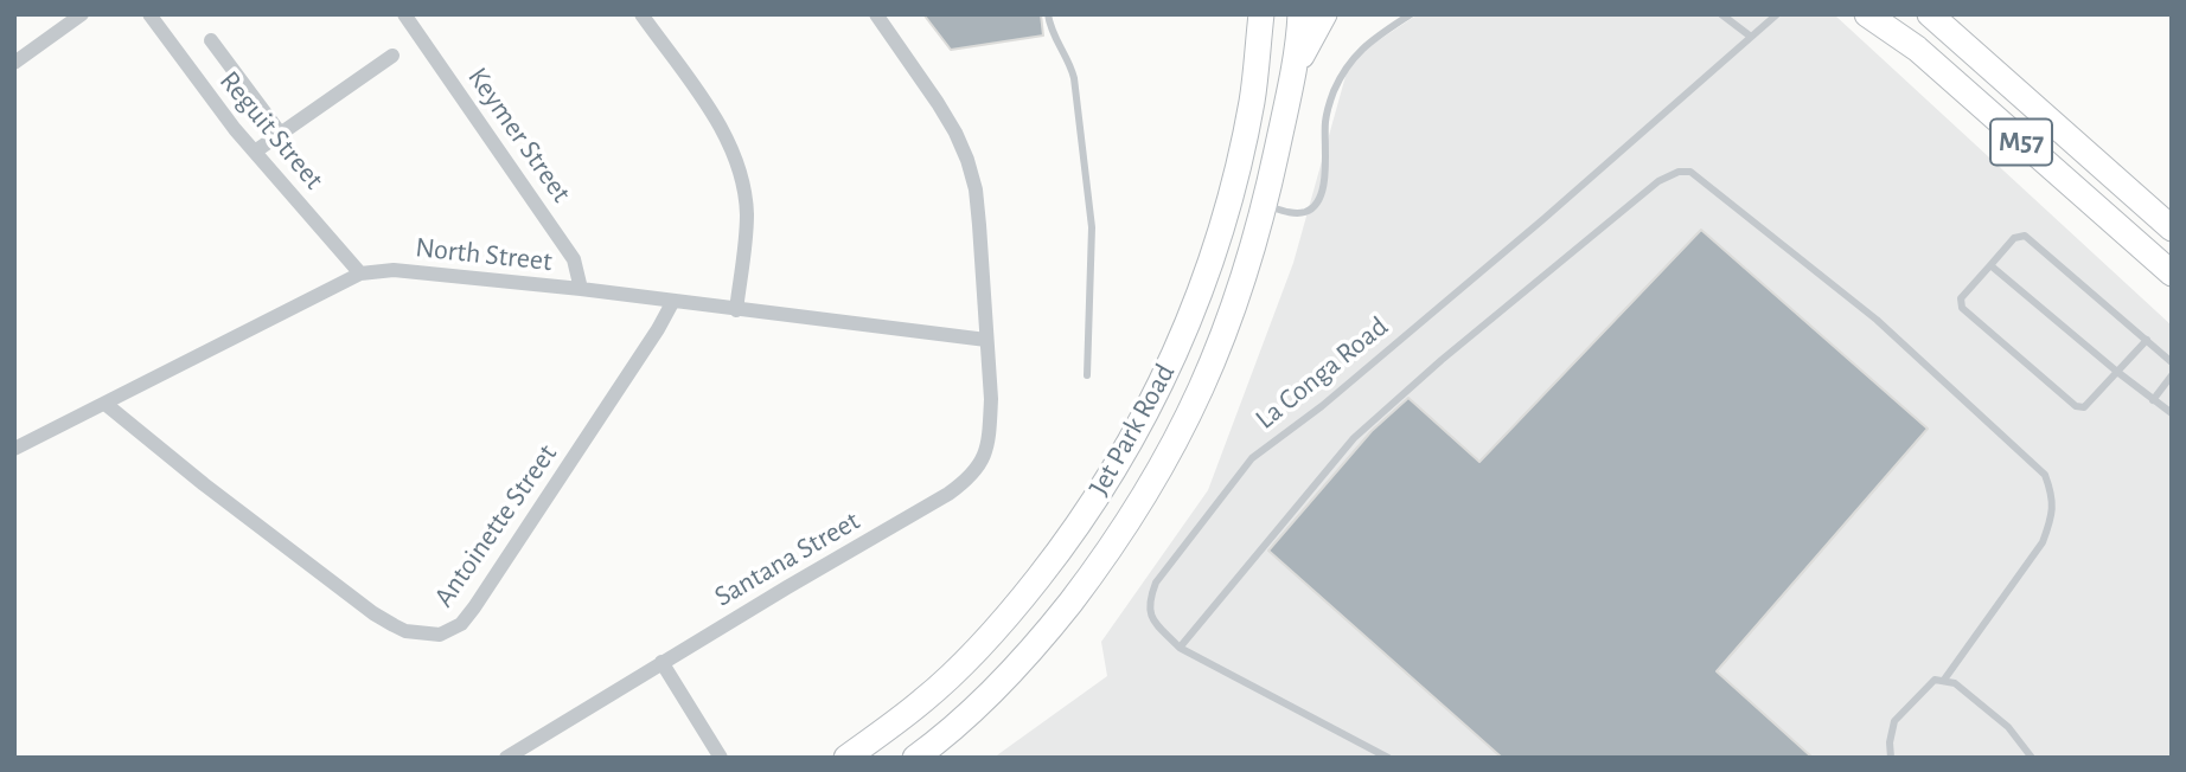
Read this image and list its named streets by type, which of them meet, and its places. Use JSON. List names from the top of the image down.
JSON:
{
  "streets": {
    "main road": ["M57", "Jet Park Road"],
    "street": [
      "Reguit Street",
      "Keymer Street",
      "North Street",
      "Antoinette Street",
      "Santana Street"
    ],
    "lane": ["La Conga Road"]
  },
  "crossings": [
    ["Reguit Street", "North Street"],
    ["Keymer Street", "North Street"],
    ["North Street", "Antoinette Street"],
    ["North Street", "Santana Street"]
  ]
}
